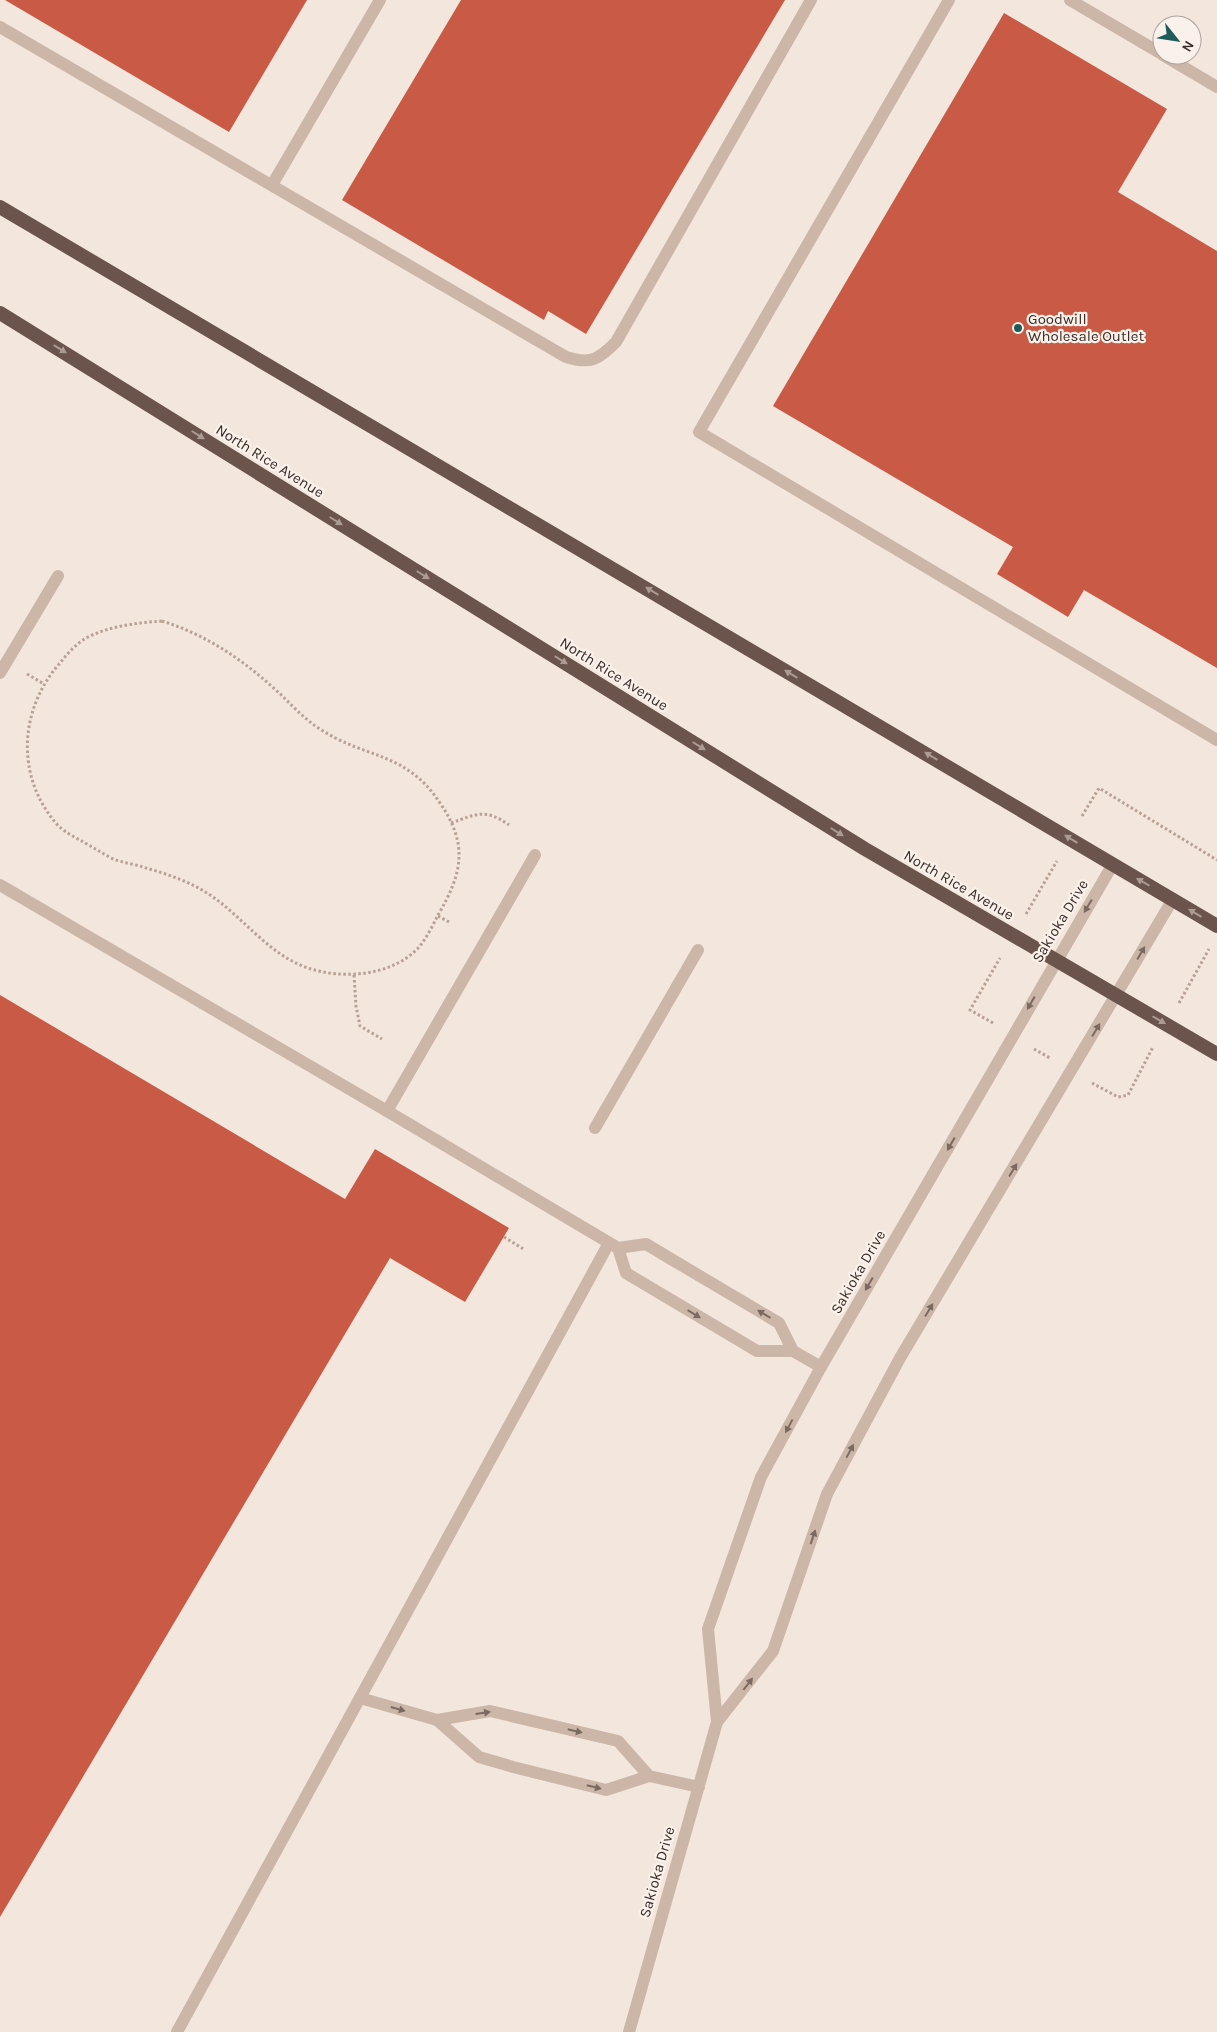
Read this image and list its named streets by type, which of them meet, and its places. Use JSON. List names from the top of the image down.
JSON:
{
  "streets": {
    "highway": ["North Rice Avenue"],
    "street": ["Sakioka Drive"]
  },
  "crossings": [
    ["North Rice Avenue", "Sakioka Drive"]
  ],
  "places": ["Goodwill Wholesale Outlet"],
  "north": "bottom right"
}
